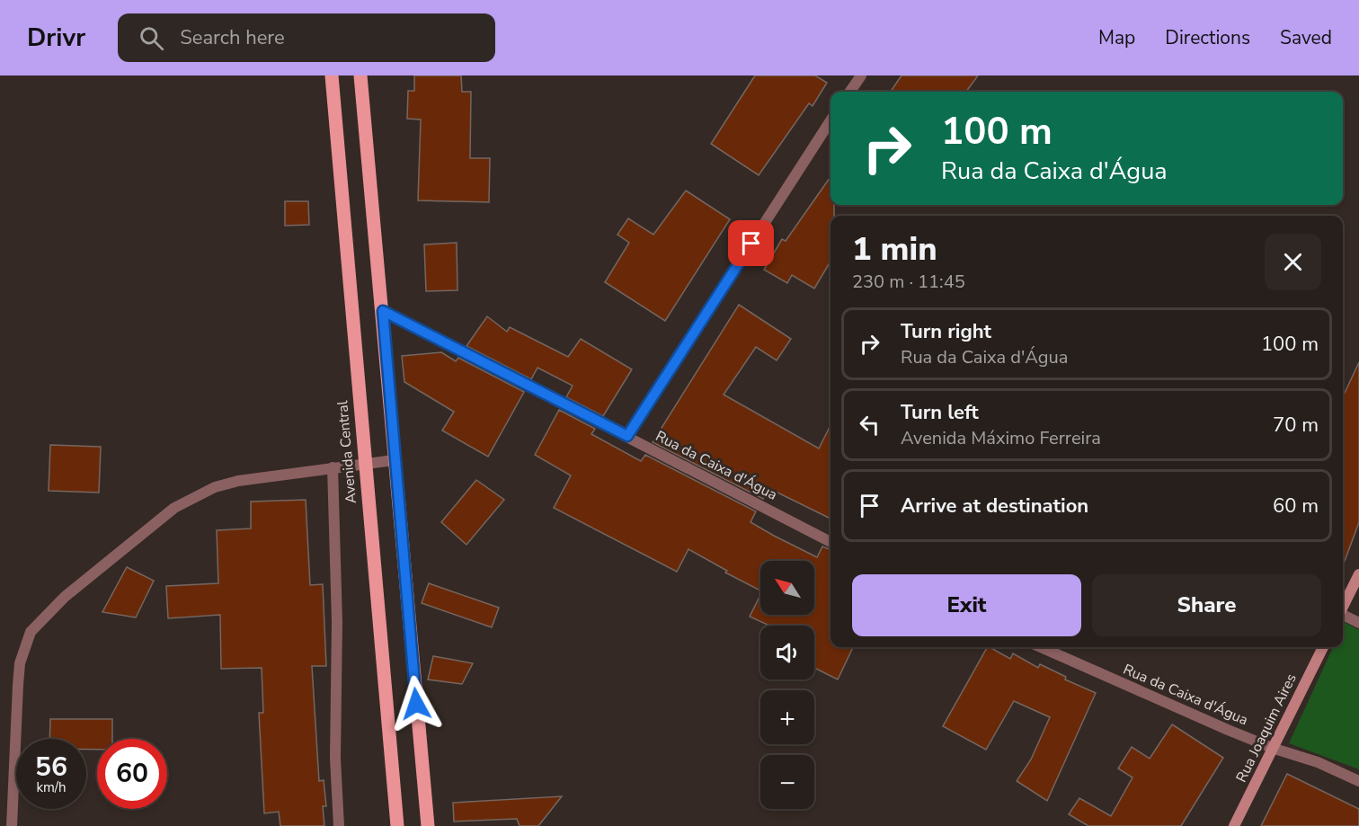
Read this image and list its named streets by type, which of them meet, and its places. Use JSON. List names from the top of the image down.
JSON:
{
  "streets": {
    "main road": ["Avenida Central"],
    "street": ["Rua da Caixa d'Água", "Rua Joaquim Aires"]
  },
  "crossings": [
    ["Rua da Caixa d'Água", "Rua Joaquim Aires"]
  ],
  "north": "top left",
  "page": {
    "header": "Drivr",
    "search": "Search here",
    "nav": ["Map", "Directions", "Saved"],
    "turn": ["100 m", "Rua da Caixa d'Água"],
    "heading": ["1 min", "230 m · 11:45"],
    "list": [
      {
        "name": "Turn right",
        "note": "Rua da Caixa d'Água",
        "value": "100 m"
      },
      {
        "name": "Turn left",
        "note": "Avenida Máximo Ferreira",
        "value": "70 m"
      },
      {
        "name": "Arrive at destination",
        "value": "60 m"
      }
    ],
    "map_buttons": ["+", "−"],
    "buttons": ["Exit", "Share"],
    "speed": "56 km/h",
    "limit": "60"
  }
}
